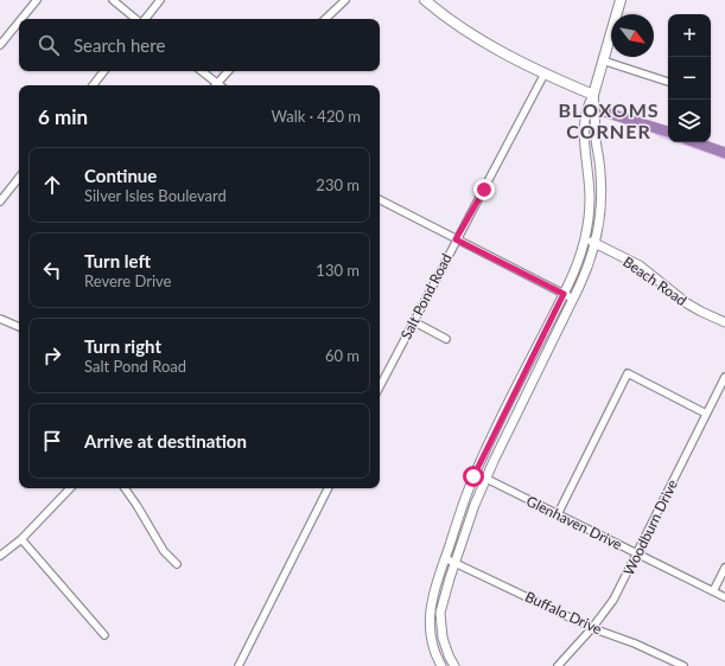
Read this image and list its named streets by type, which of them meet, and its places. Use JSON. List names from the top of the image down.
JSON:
{
  "streets": {
    "street": [
      "Beach Road",
      "Salt Pond Road",
      "Glenhaven Drive",
      "Woodburn Drive",
      "Buffalo Drive"
    ]
  },
  "crossings": [
    ["Glenhaven Drive", "Woodburn Drive"],
    ["Woodburn Drive", "Buffalo Drive"]
  ],
  "districts": ["BLOXOMS CORNER"],
  "north": "bottom right",
  "page": {
    "map_buttons": ["+", "−"],
    "search": "Search here",
    "heading": ["6 min", "Walk · 420 m"],
    "list": [
      ["Continue", "Silver Isles Boulevard", "230 m"],
      ["Turn left", "Revere Drive", "130 m"],
      ["Turn right", "Salt Pond Road", "60 m"],
      "Arrive at destination"
    ]
  }
}
